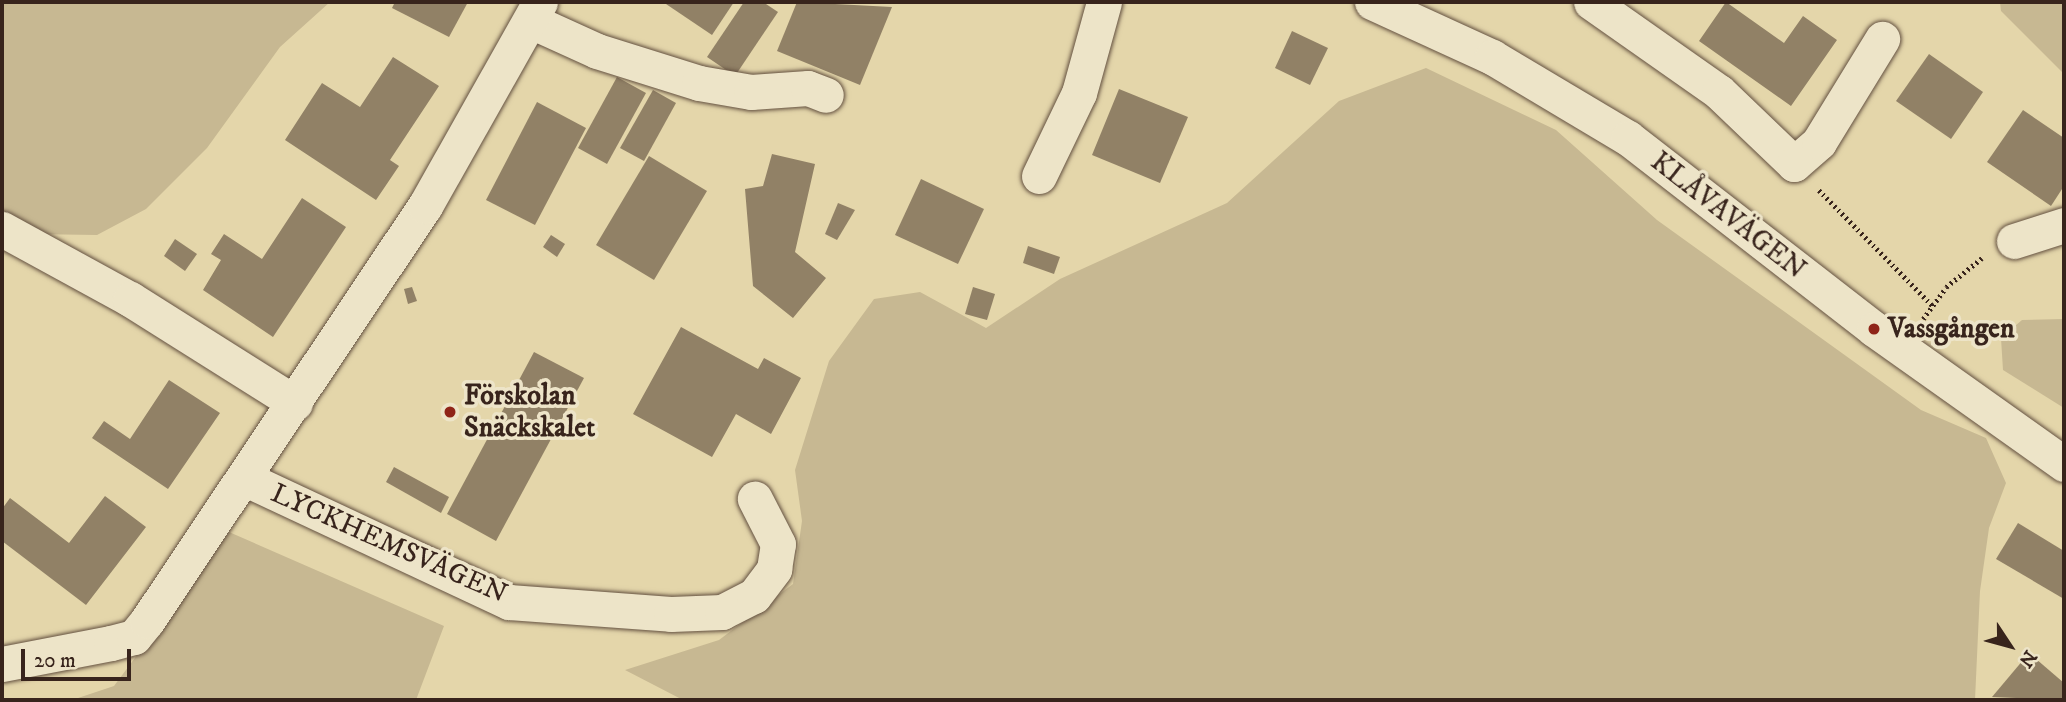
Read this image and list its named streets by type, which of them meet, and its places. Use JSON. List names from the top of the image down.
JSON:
{
  "streets": {
    "street": ["KLÅVAVÄGEN", "LYCKHEMSVÄGEN"]
  },
  "places": ["Vassgången", "Förskolan Snäckskalet"],
  "scale_bar": "20 m",
  "north": "bottom right"
}
